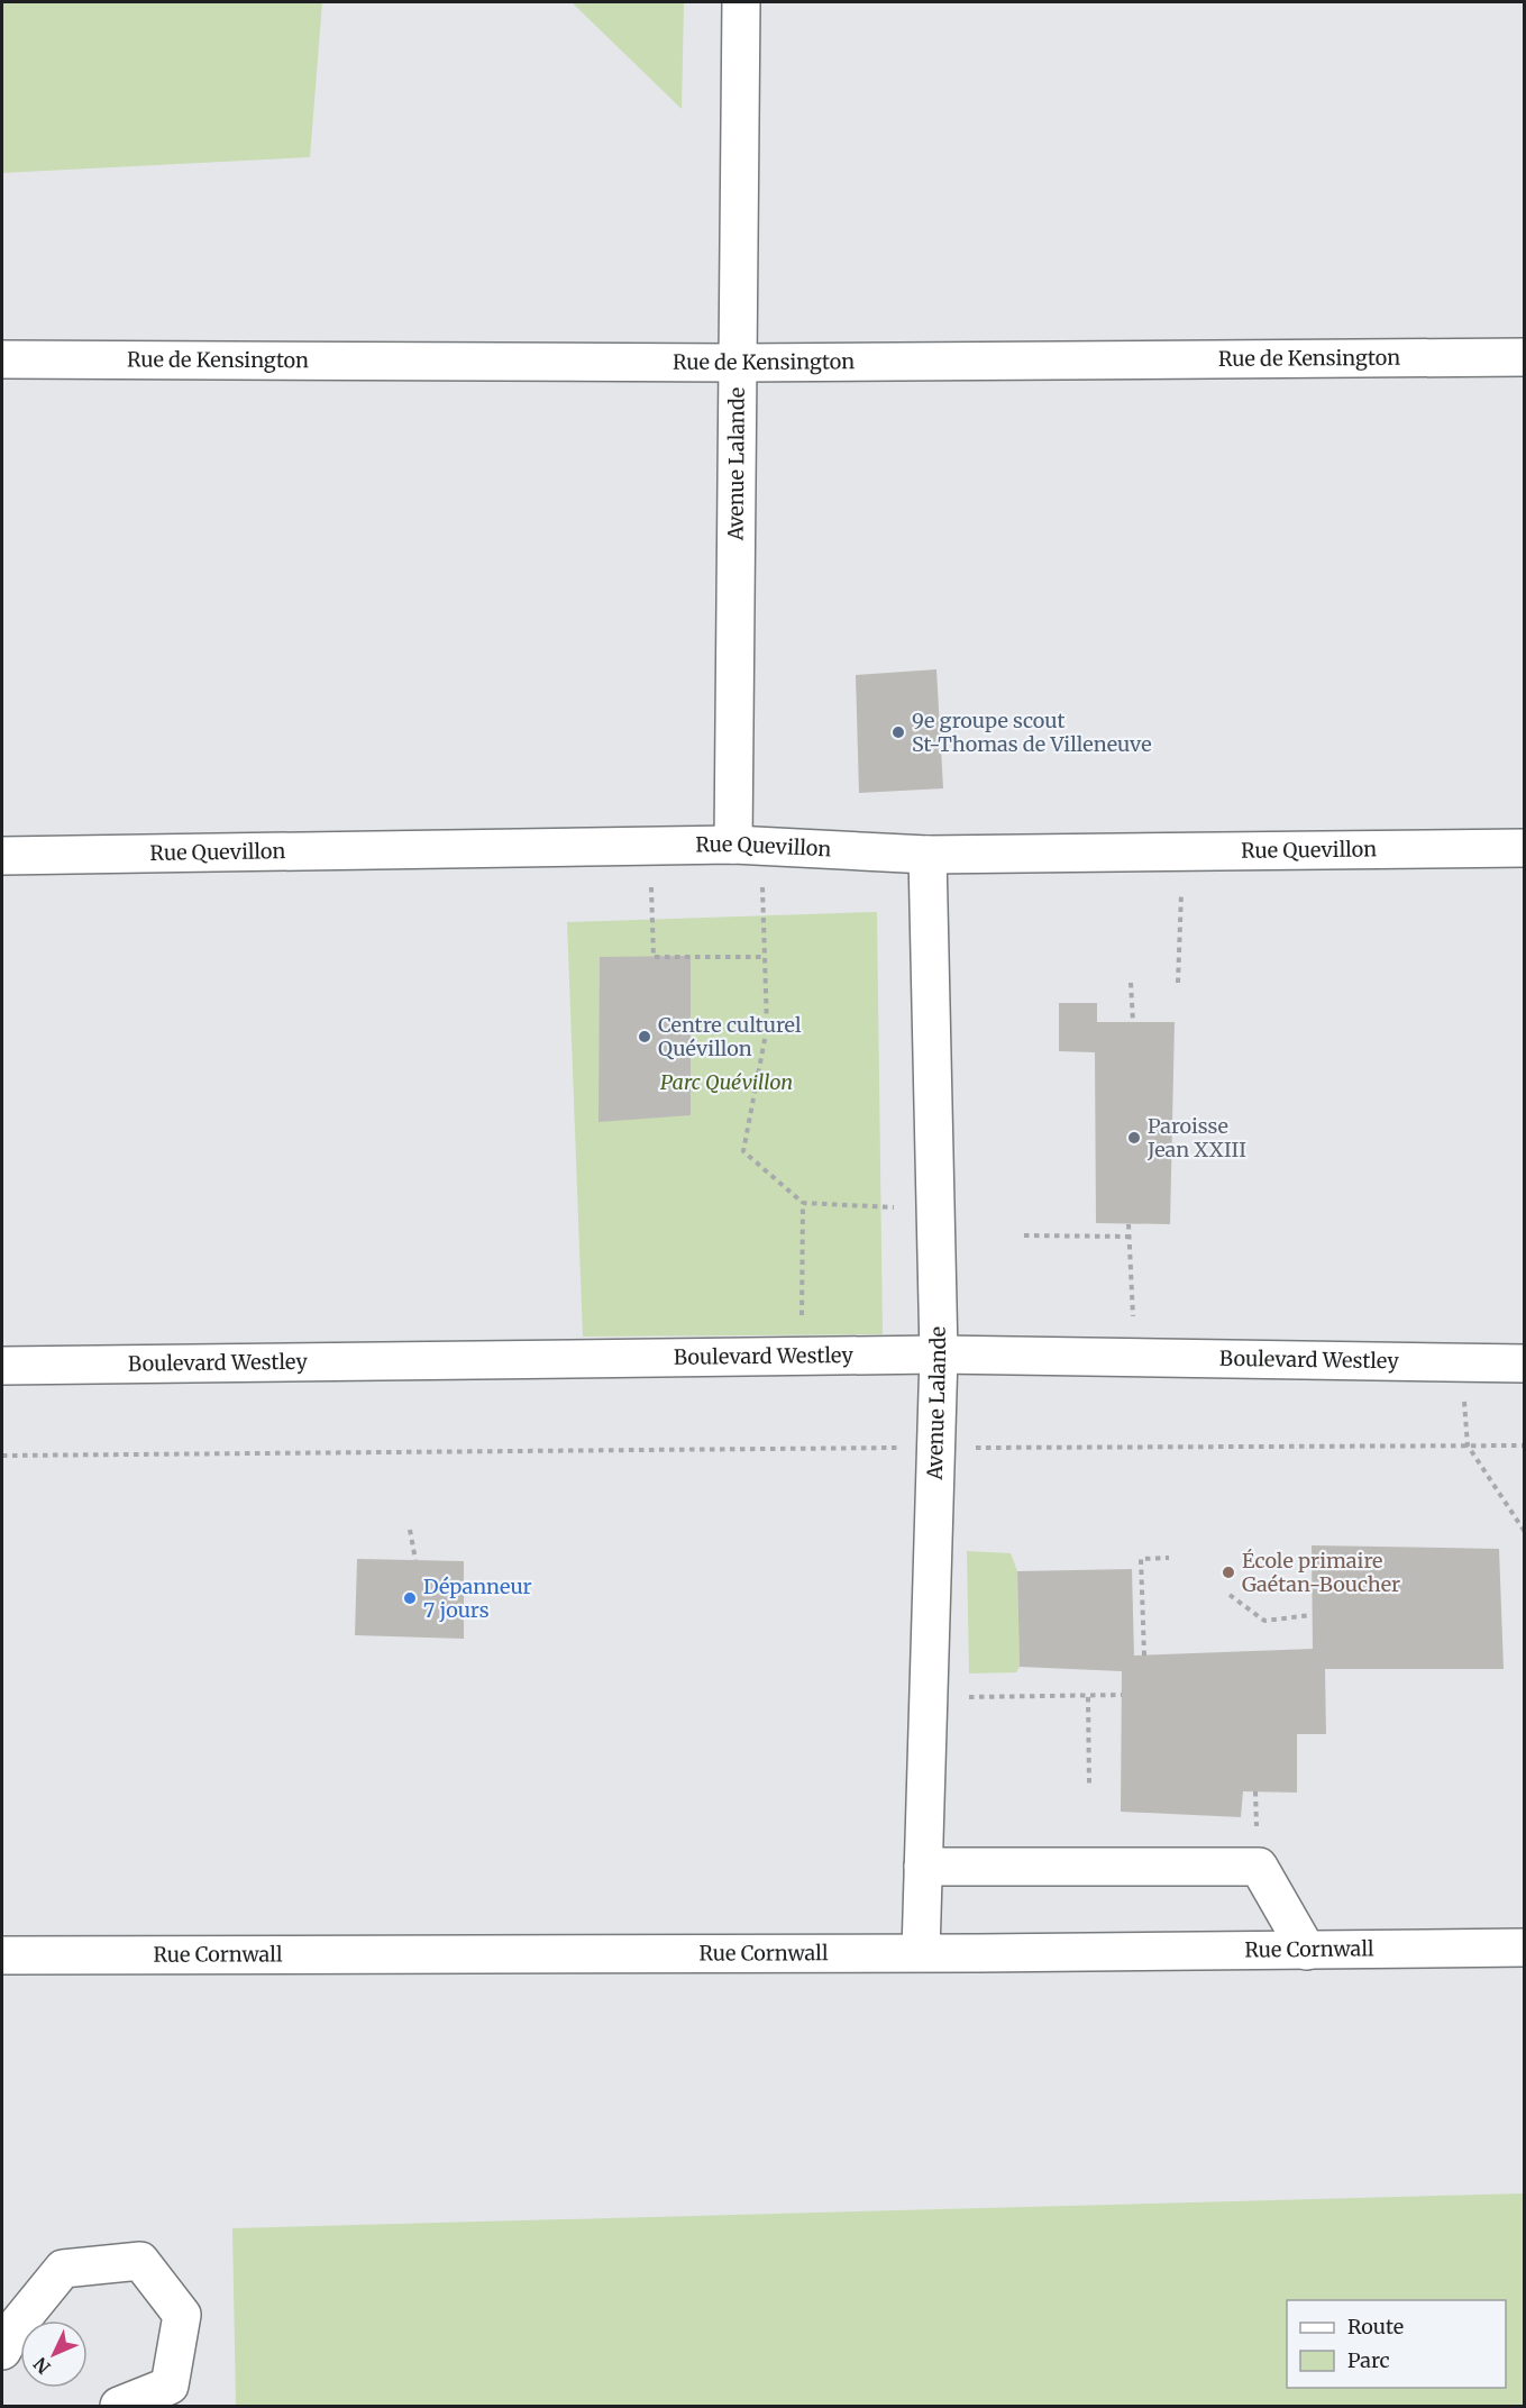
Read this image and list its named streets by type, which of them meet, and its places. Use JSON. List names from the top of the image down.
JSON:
{
  "streets": {
    "street": [
      "Rue de Kensington",
      "Avenue Lalande",
      "Rue Quevillon",
      "Boulevard Westley",
      "Rue Cornwall"
    ]
  },
  "crossings": [
    ["Rue de Kensington", "Avenue Lalande"],
    ["Avenue Lalande", "Rue Quevillon"],
    ["Avenue Lalande", "Boulevard Westley"],
    ["Avenue Lalande", "Rue Cornwall"]
  ],
  "parks": ["Parc Quévillon"],
  "places": [
    "9e groupe scout St-Thomas de Villeneuve",
    "Centre culturel Quévillon",
    "Paroisse Jean XXIII",
    "École primaire Gaétan-Boucher",
    "Dépanneur 7 jours"
  ],
  "legend": ["Route", "Parc"],
  "north": "bottom left"
}
